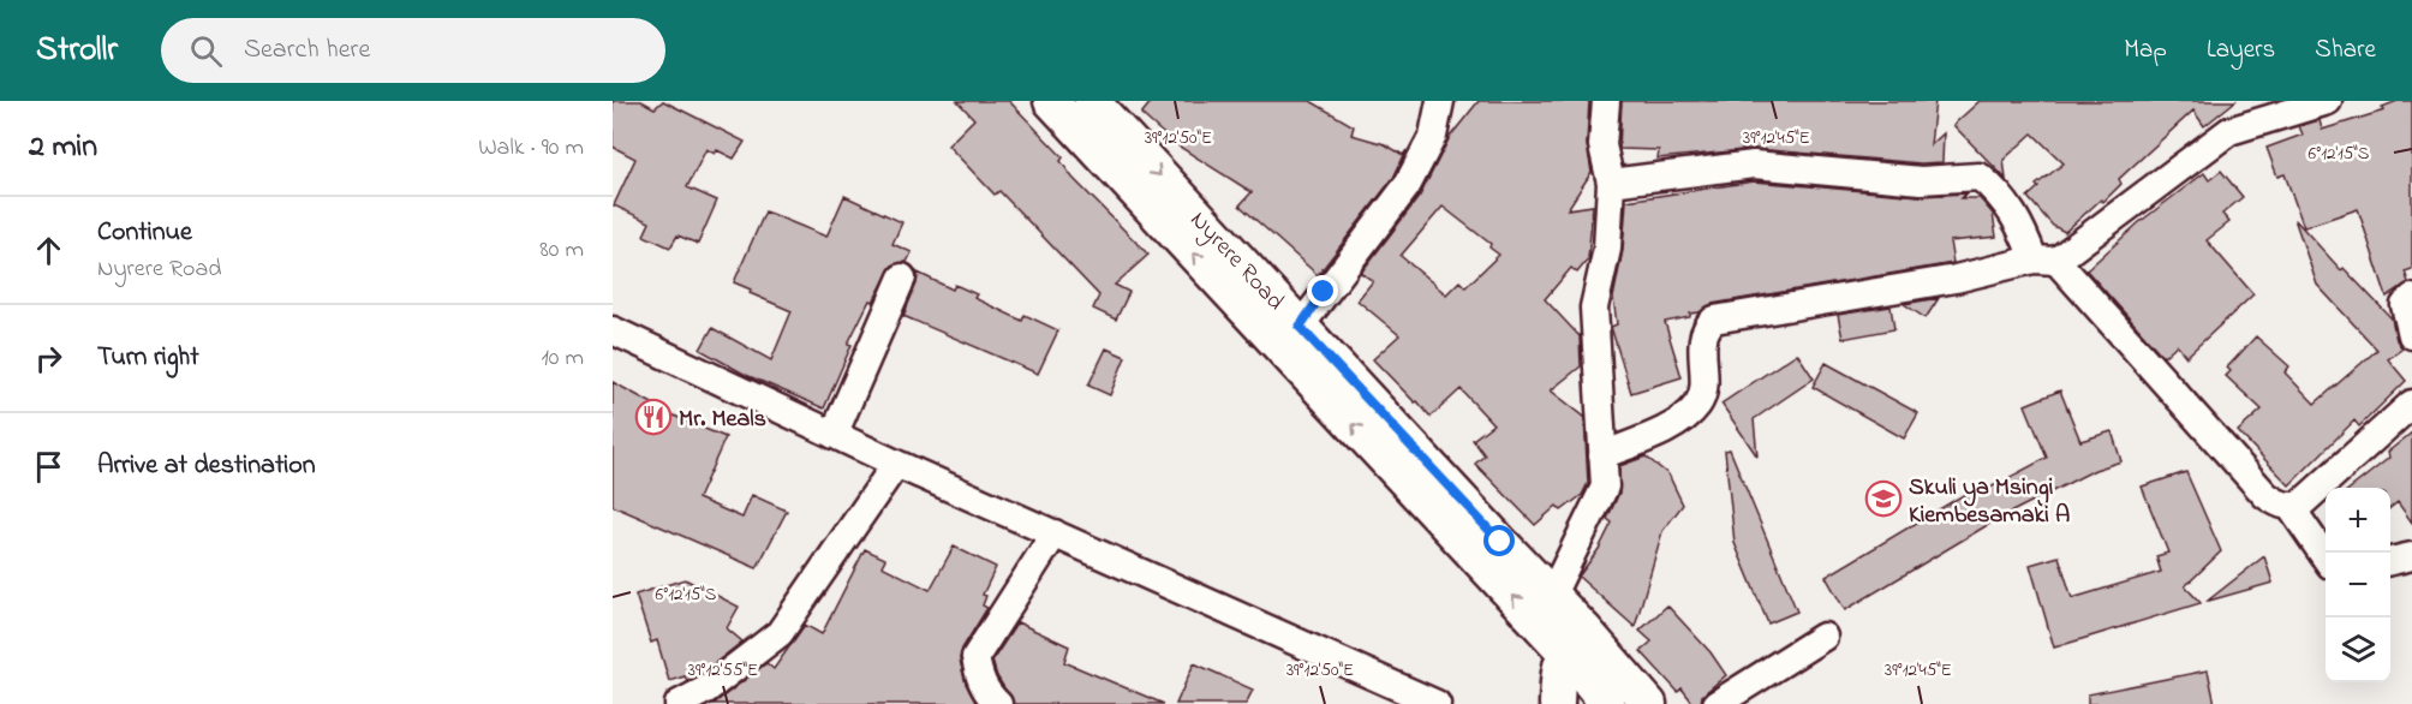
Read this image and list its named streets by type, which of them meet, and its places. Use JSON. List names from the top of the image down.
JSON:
{
  "streets": {
    "main road": ["Nyrere Road"]
  },
  "places": {
    "restaurant": ["Mr. Meals"],
    "school or university": ["Skuli ya Msingi Kiembesamaki A"]
  },
  "page": {
    "header": "Strollr",
    "search": "Search here",
    "nav": ["Map", "Layers", "Share"],
    "heading": ["2 min", "Walk · 90 m"],
    "list": [
      ["Continue", "Nyrere Road", "80 m"],
      ["Turn right", "10 m"],
      "Arrive at destination"
    ],
    "map_buttons": ["+", "−"]
  },
  "coordinates": [
    "39°12'50\"E",
    "39°12'45\"E",
    "6°12'15\"S",
    "39°12'55\"E"
  ]
}
